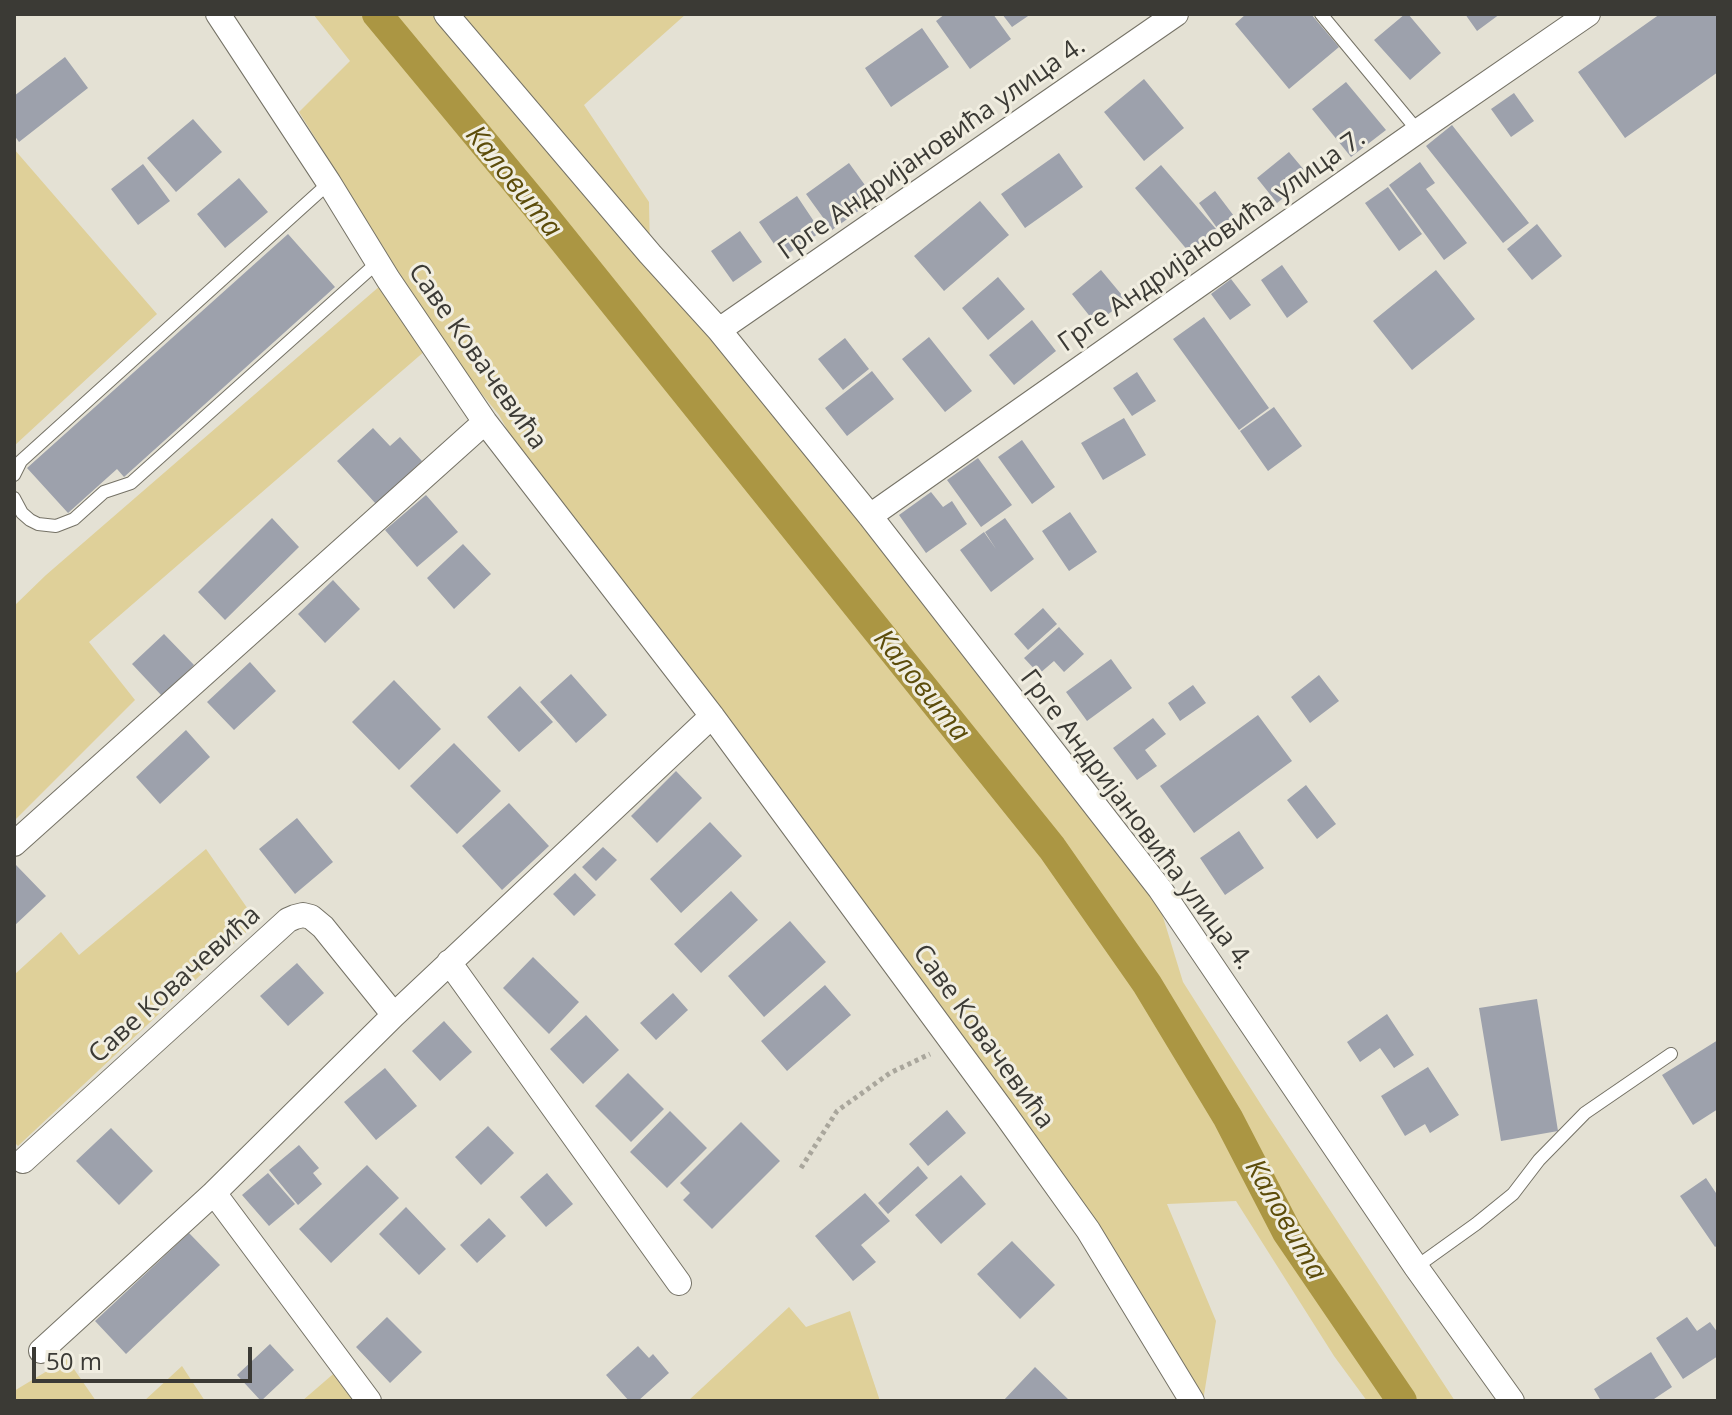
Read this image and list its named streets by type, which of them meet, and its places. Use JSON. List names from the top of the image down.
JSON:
{
  "streets": {
    "street": ["Грге Андријановића улица 4.", "Грге Андријановића улица 7.", "Саве Ковачевића"]
  },
  "crossings": [
    ["Грге Андријановића улица 4.", "Грге Андријановића улица 7."]
  ],
  "water": ["Каловита"],
  "scale_bar": "50 m"
}
